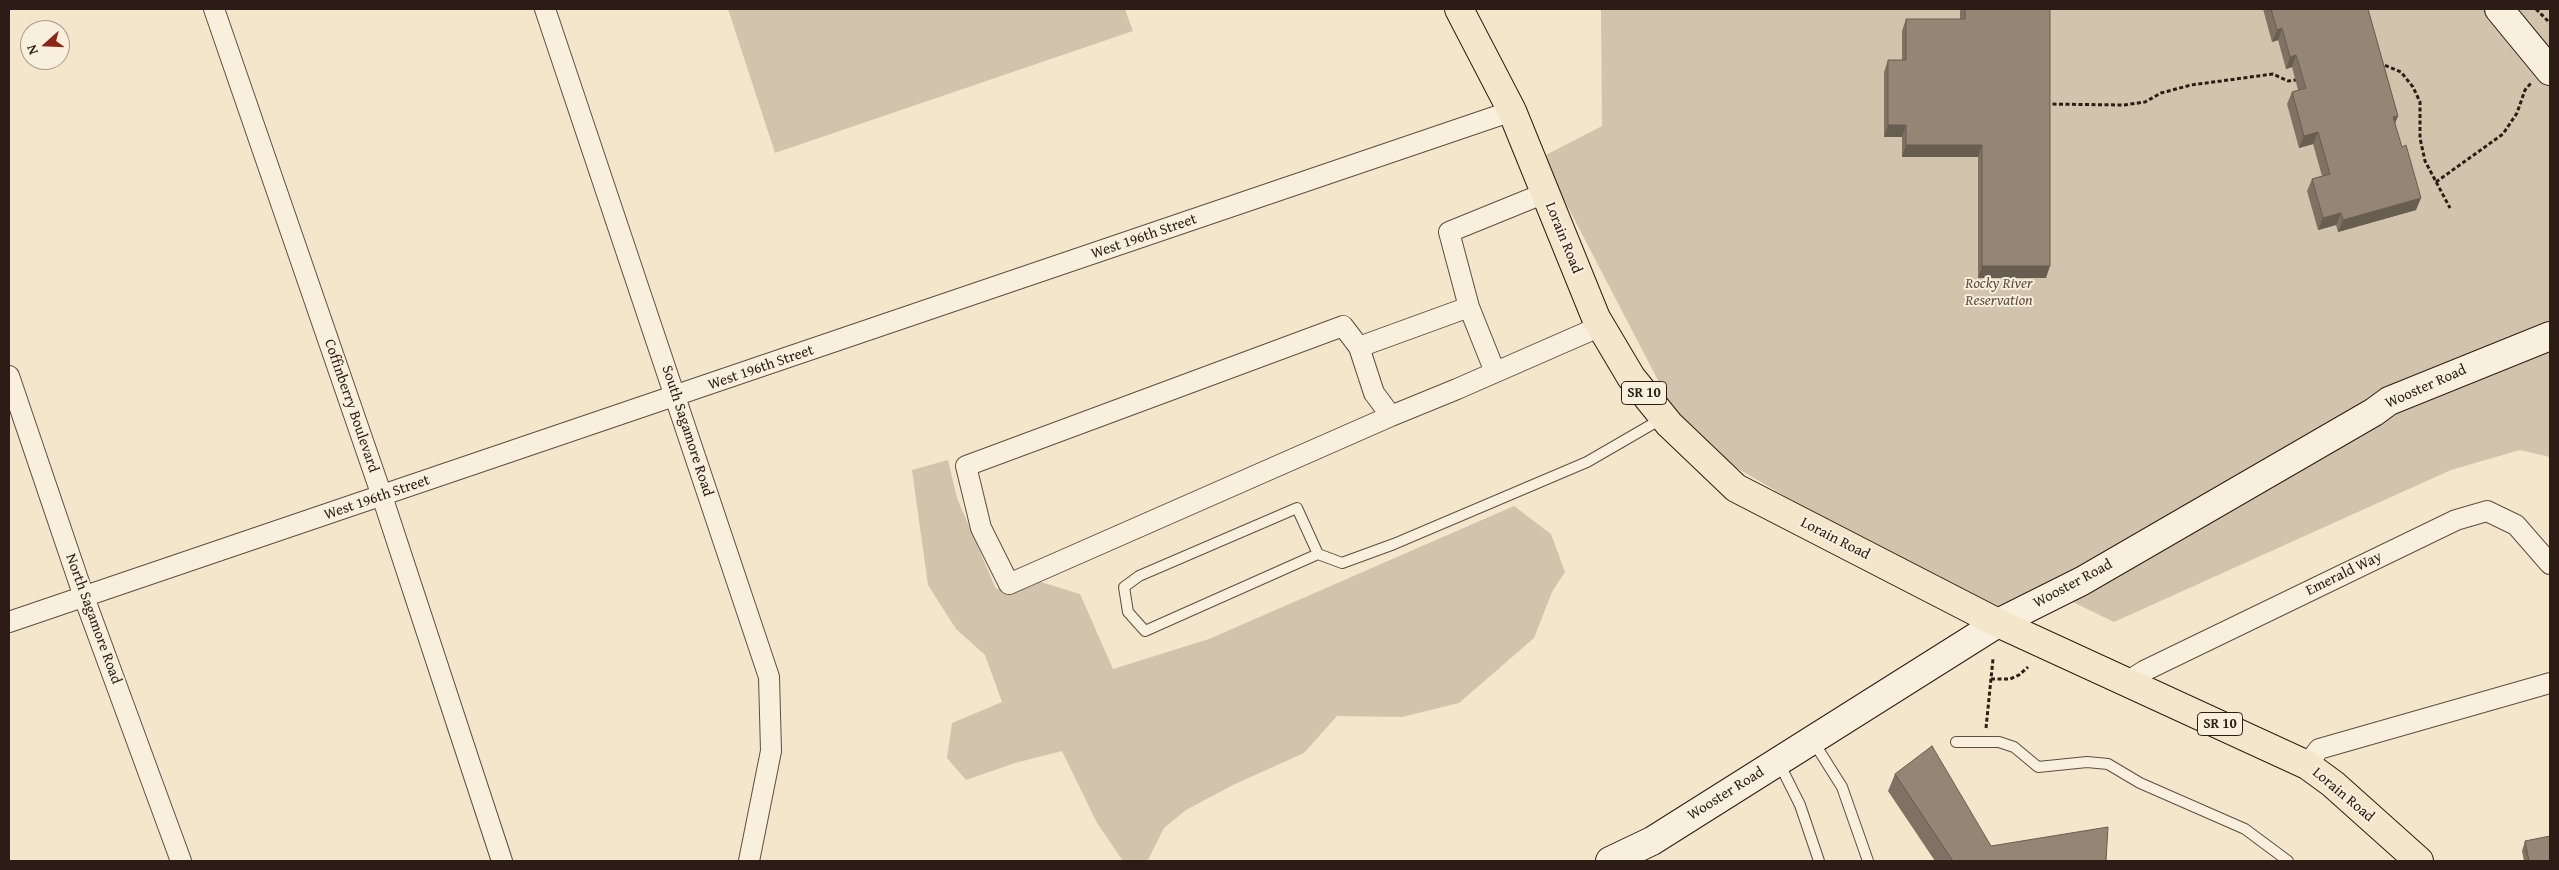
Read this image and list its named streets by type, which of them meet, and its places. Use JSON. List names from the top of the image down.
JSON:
{
  "streets": {
    "main road": ["Lorain Road", "SR 10"],
    "street": [
      "West 196th Street",
      "Wooster Road",
      "Coffinberry Boulevard",
      "South Sagamore Road",
      "Emerald Way",
      "North Sagamore Road"
    ]
  },
  "crossings": [
    ["West 196th Street", "Lorain Road"],
    ["West 196th Street", "Coffinberry Boulevard"],
    ["West 196th Street", "South Sagamore Road"],
    ["West 196th Street", "North Sagamore Road"],
    ["Lorain Road", "Wooster Road"],
    ["Lorain Road", "Emerald Way"]
  ],
  "parks": ["Rocky River Reservation"],
  "north": "left"
}
